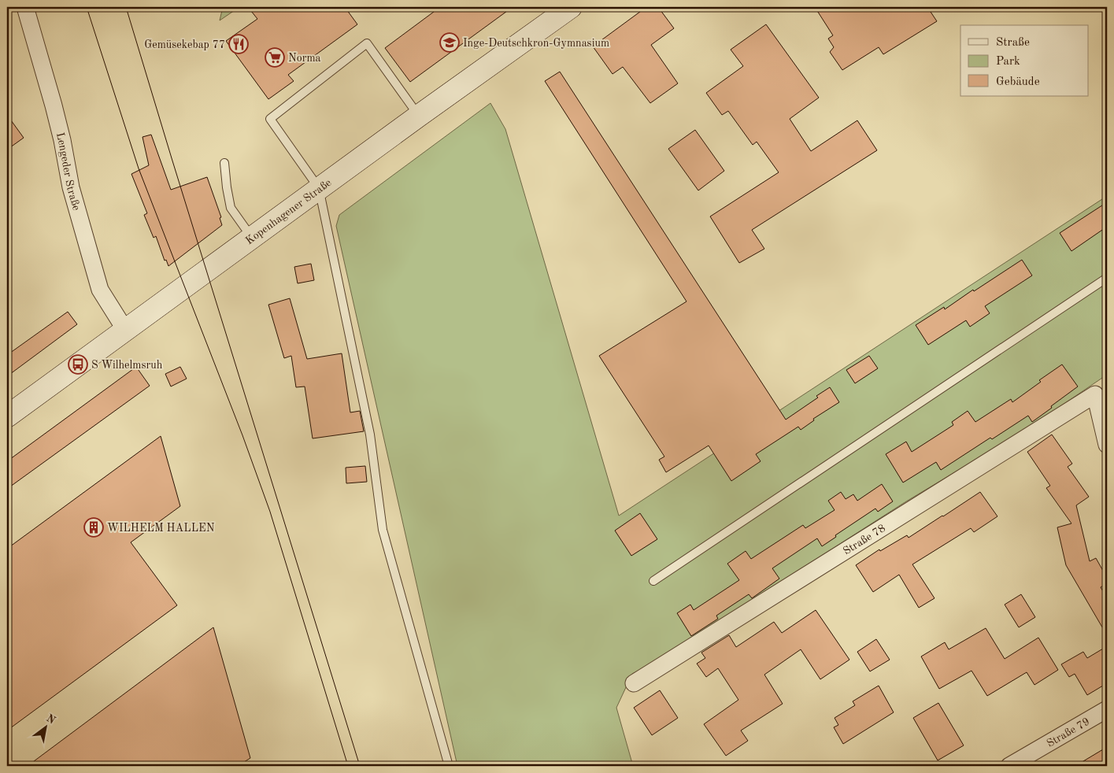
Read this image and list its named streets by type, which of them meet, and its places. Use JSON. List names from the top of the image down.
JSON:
{
  "streets": {
    "main road": ["Kopenhagener Straße"],
    "street": ["Lengeder Straße", "Straße 78", "Straße 79"]
  },
  "crossings": [
    ["Lengeder Straße", "Kopenhagener Straße"]
  ],
  "places": {
    "school or university": ["Inge-Deutschkron-Gymnasium"],
    "restaurant": ["Gemüsekebap 77"],
    "supermarket": ["Norma"],
    "bus stop": ["S Wilhelmsruh"],
    "building": ["WILHELM HALLEN"]
  },
  "legend": ["Straße", "Park", "Gebäude"],
  "north": "top right"
}
